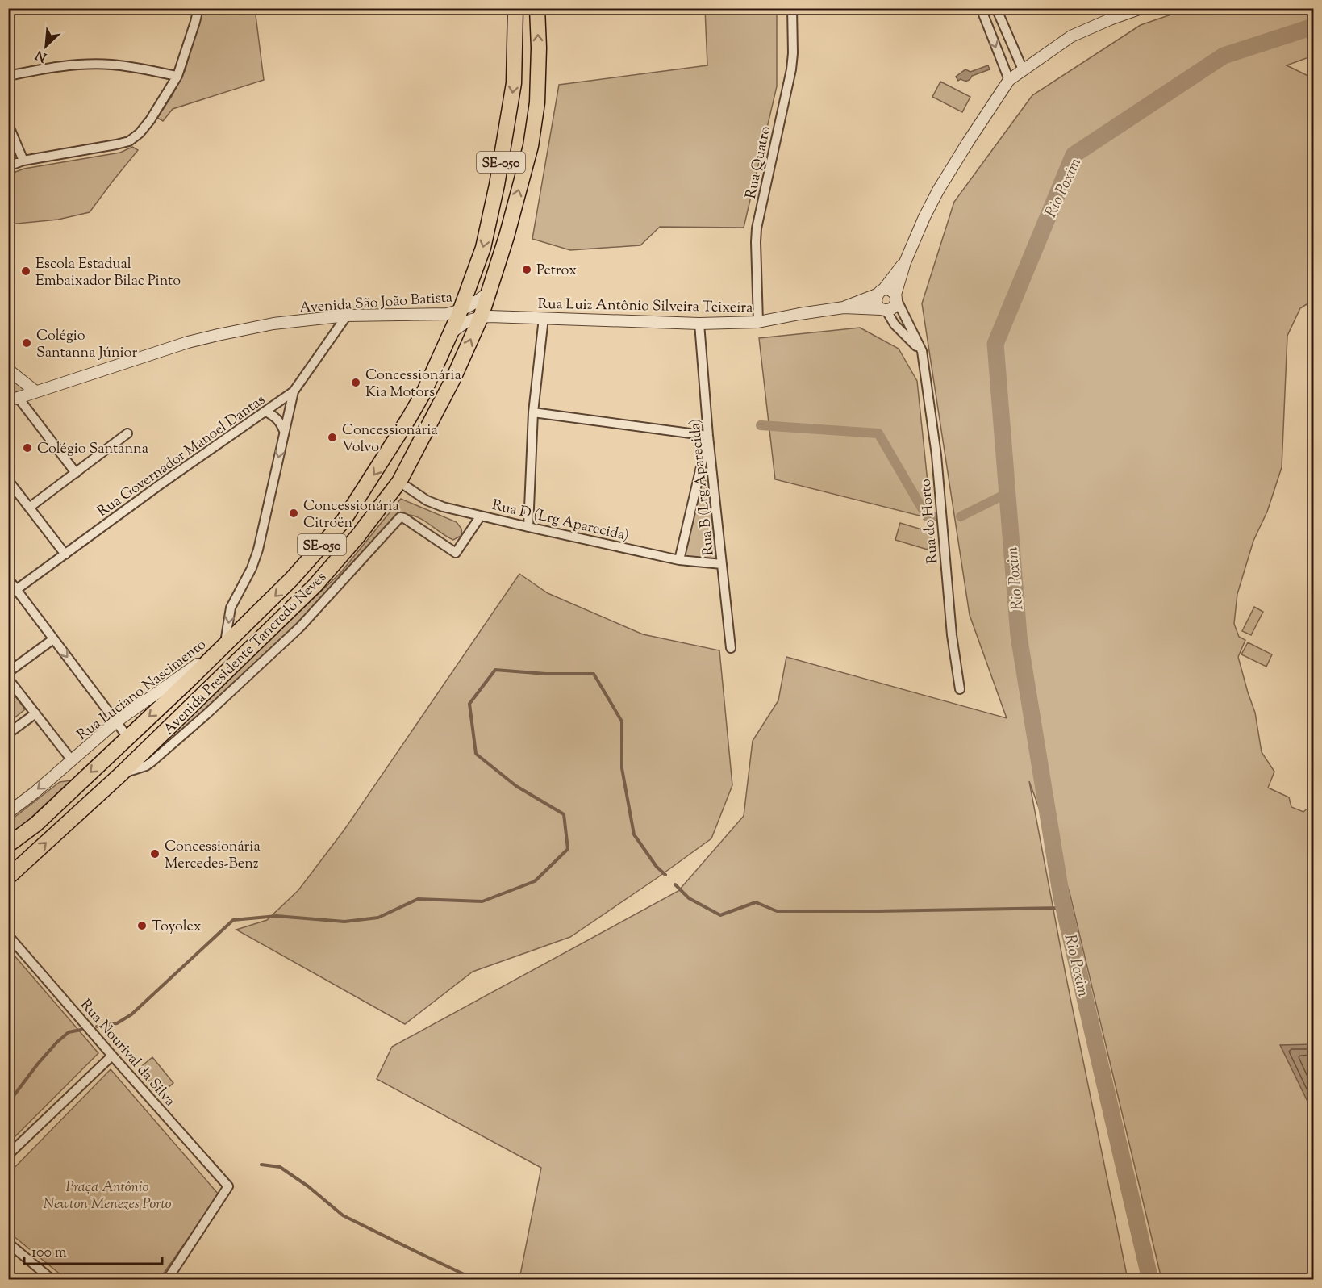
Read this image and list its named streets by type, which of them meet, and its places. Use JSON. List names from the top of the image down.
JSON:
{
  "streets": {
    "main road": ["SE-050", "Avenida Presidente Tancredo Neves"],
    "street": [
      "Rua Quatro",
      "Avenida São João Batista",
      "Rua Luiz Antônio Silveira Teixeira",
      "Rua Governador Manoel Dantas",
      "Rua B (Lrg Aparecida)",
      "Rua D (Lrg Aparecida)",
      "Rua do Horto",
      "Rua Luciano Nascimento",
      "Rua Nourival da Silva"
    ]
  },
  "crossings": [
    ["Rua Quatro", "Rua Luiz Antônio Silveira Teixeira"],
    ["Avenida São João Batista", "Rua Governador Manoel Dantas"],
    ["Avenida São João Batista", "Avenida Presidente Tancredo Neves"],
    ["Rua Luiz Antônio Silveira Teixeira", "Rua B (Lrg Aparecida)"],
    ["Rua Luiz Antônio Silveira Teixeira", "Avenida Presidente Tancredo Neves"],
    ["Rua B (Lrg Aparecida)", "Rua D (Lrg Aparecida)"],
    ["Rua D (Lrg Aparecida)", "Avenida Presidente Tancredo Neves"],
    ["Avenida Presidente Tancredo Neves", "Rua Luciano Nascimento"]
  ],
  "water": ["Rio Poxim"],
  "parks": ["Praça Antônio Newton Menezes Porto"],
  "places": [
    "Petrox",
    "Escola Estadual Embaixador Bilac Pinto",
    "Colégio Santanna Júnior",
    "Concessionária Kia Motors",
    "Concessionária Volvo",
    "Colégio Santanna",
    "Concessionária Citroën",
    "Concessionária Mercedes-Benz",
    "Toyolex"
  ],
  "scale_bar": "100 m",
  "north": "bottom left"
}
